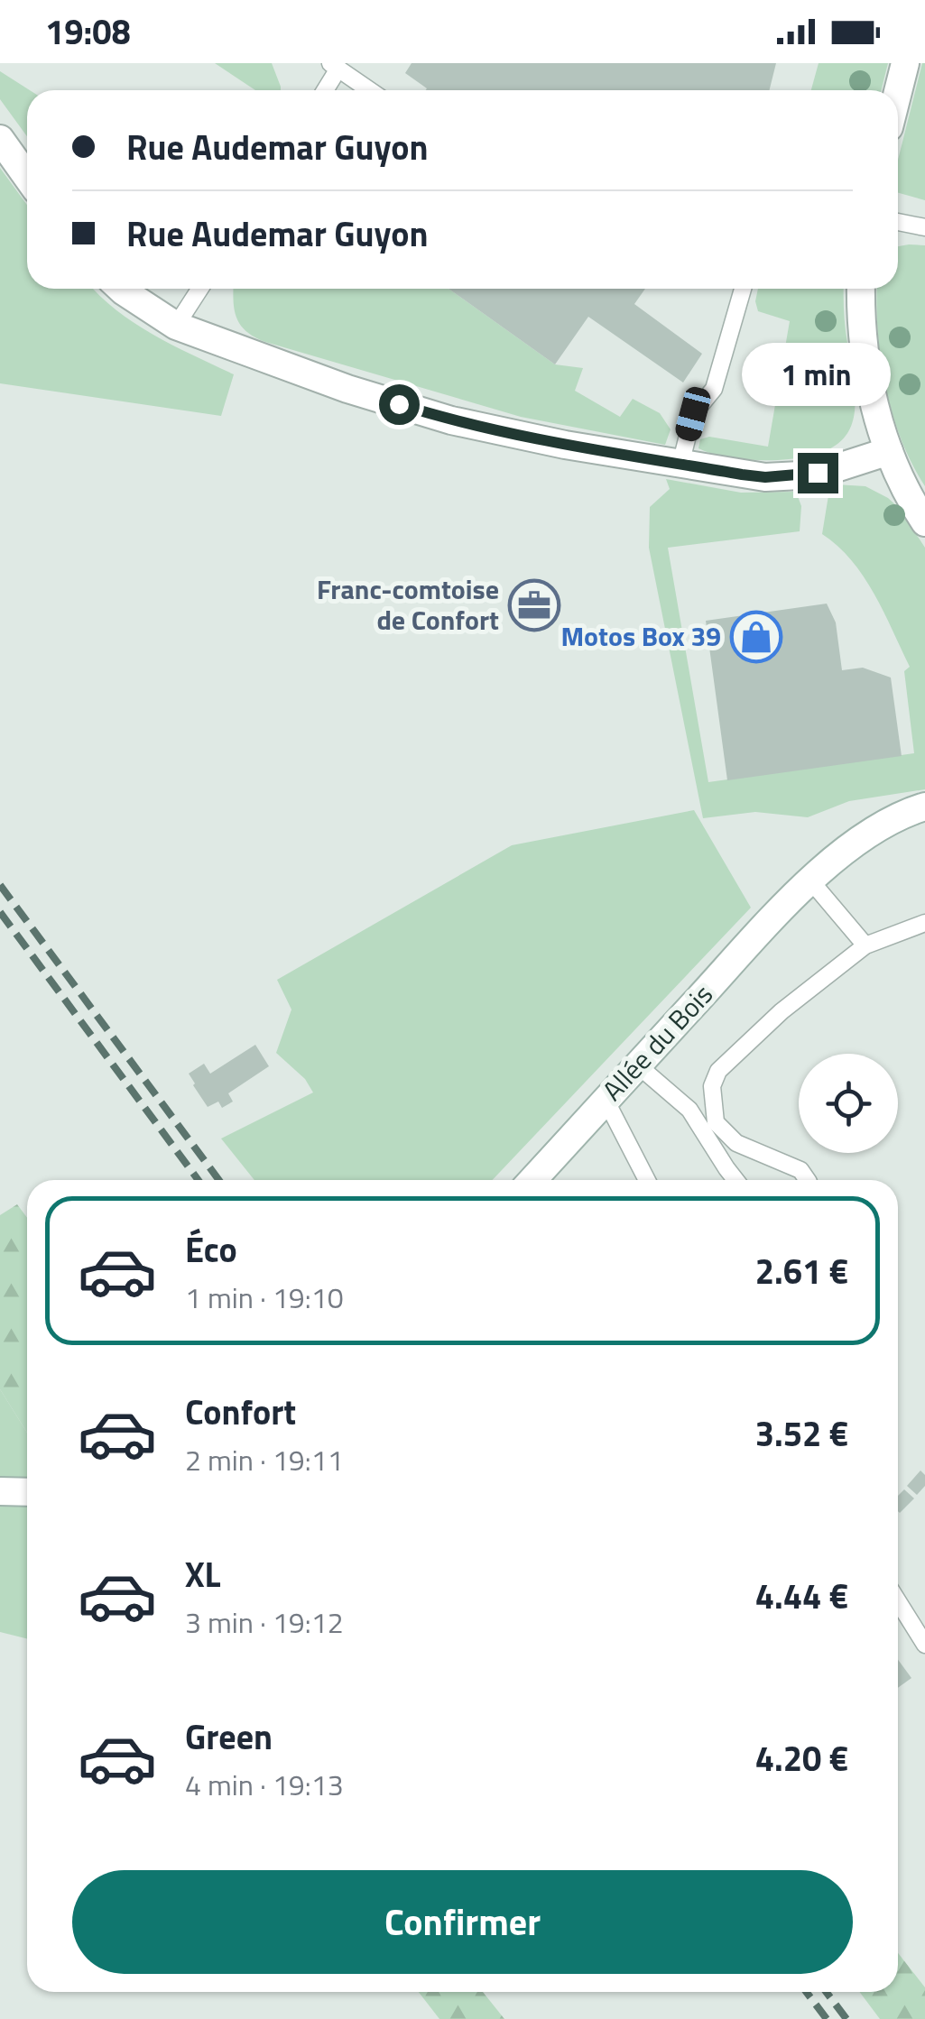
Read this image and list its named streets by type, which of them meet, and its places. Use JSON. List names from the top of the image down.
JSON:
{
  "streets": {
    "street": ["Allée du Bois"]
  },
  "places": {
    "office": ["Franc-comtoise de Confort"],
    "shop": ["Motos Box 39"]
  },
  "page": {
    "status": "19:08",
    "banner": ["Rue Audemar Guyon", "Rue Audemar Guyon"],
    "bubble": "1 min",
    "list": [
      {
        "name": "Éco",
        "note": "1 min · 19:10",
        "value": "2.61 €"
      },
      {
        "name": "Confort",
        "note": "2 min · 19:11",
        "value": "3.52 €"
      },
      {
        "name": "XL",
        "note": "3 min · 19:12",
        "value": "4.44 €"
      },
      {
        "name": "Green",
        "note": "4 min · 19:13",
        "value": "4.20 €"
      }
    ],
    "buttons": "Confirmer"
  }
}
